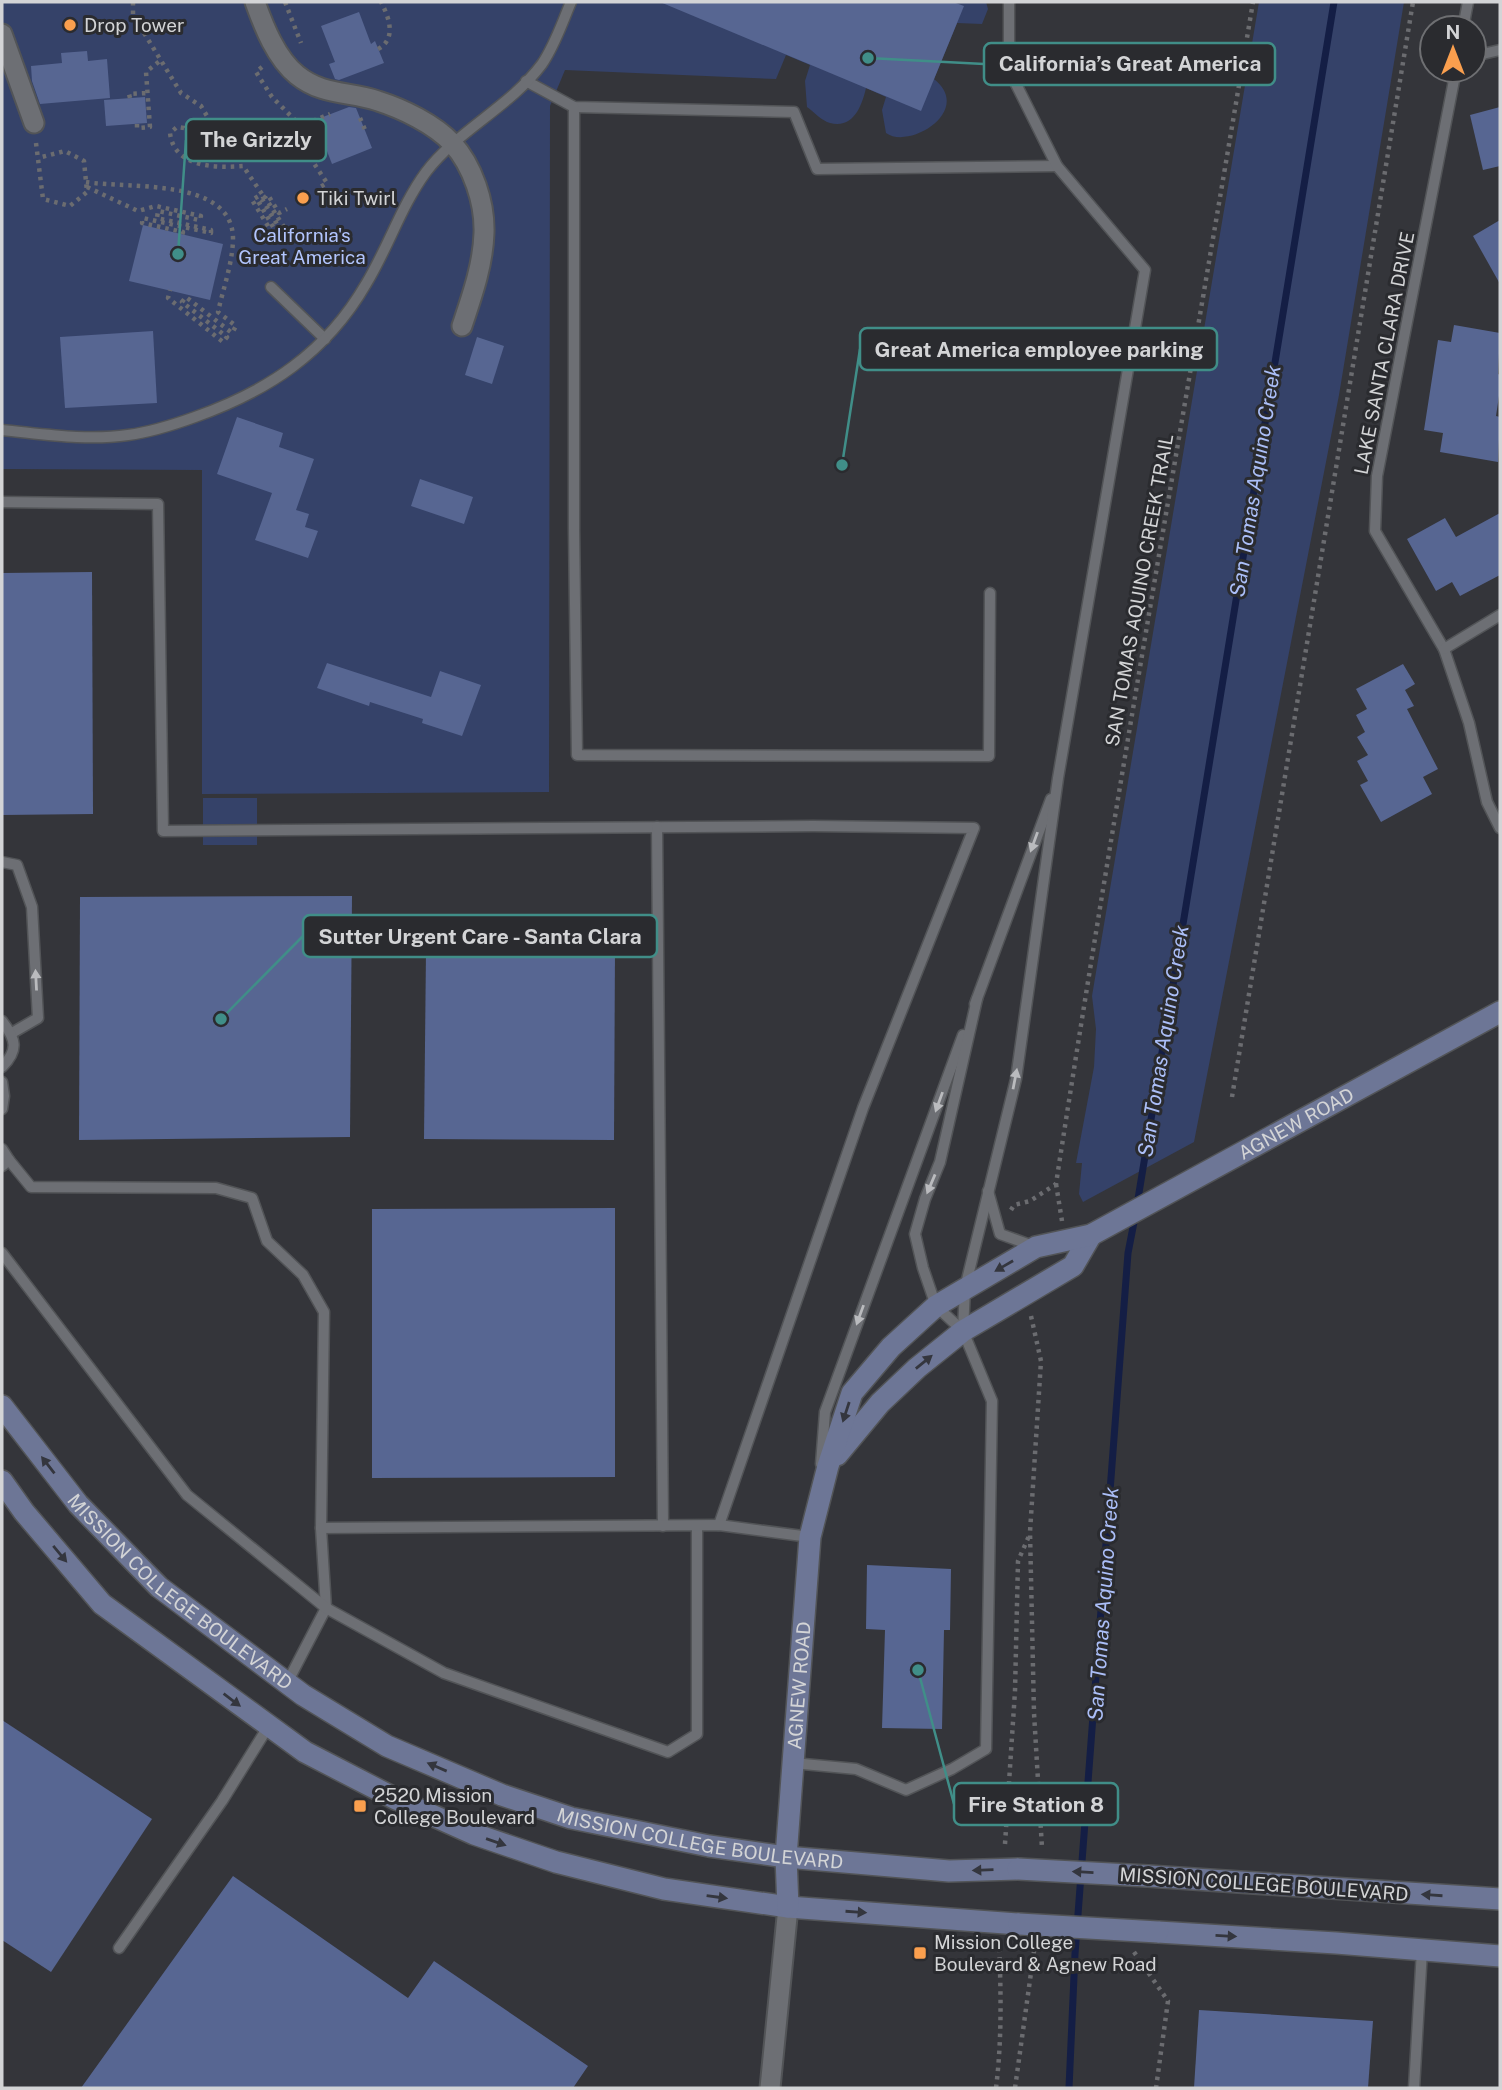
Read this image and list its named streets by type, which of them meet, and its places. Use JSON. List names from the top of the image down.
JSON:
{
  "streets": {
    "main road": ["AGNEW ROAD", "MISSION COLLEGE BOULEVARD"],
    "lane": ["LAKE SANTA CLARA DRIVE"],
    "path": ["SAN TOMAS AQUINO CREEK TRAIL"]
  },
  "crossings": [
    ["SAN TOMAS AQUINO CREEK TRAIL", "AGNEW ROAD"],
    ["AGNEW ROAD", "MISSION COLLEGE BOULEVARD"]
  ],
  "water": ["San Tomas Aquino Creek"],
  "parks": ["California's Great America"],
  "places": {
    "other": [
      "Drop Tower",
      "California’s Great America",
      "Tiki Twirl",
      "The Grizzly",
      "Great America employee parking",
      "Sutter Urgent Care - Santa Clara",
      "Fire Station 8"
    ],
    "transit": ["2520 Mission College Boulevard", "Mission College Boulevard & Agnew Road"]
  },
  "north": "top"
}
